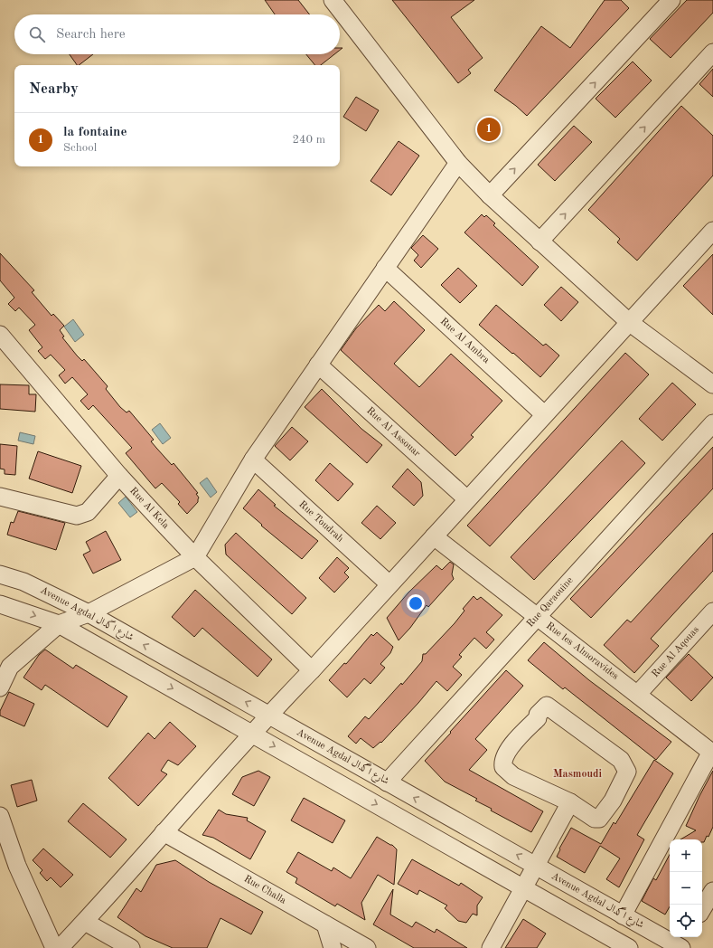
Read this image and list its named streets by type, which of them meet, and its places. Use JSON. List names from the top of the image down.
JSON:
{
  "streets": {
    "street": [
      "Rue Al Ambra",
      "Rue Al Assouar",
      "Rue Al Kela",
      "Rue Toudrah",
      "Rue Qaraouine",
      "Avenue Agdal شارع اگدال",
      "Rue les Almoravides",
      "Rue Al Aqouas",
      "Rue Challa"
    ]
  },
  "crossings": [
    ["Rue Qaraouine", "Avenue Agdal شارع اگدال"],
    ["Rue Qaraouine", "Rue les Almoravides"],
    ["Rue les Almoravides", "Rue Al Aqouas"]
  ],
  "districts": ["Masmoudi"],
  "page": {
    "search": "Search here",
    "heading": "Nearby",
    "list": [
      {
        "mark": "1",
        "name": "la fontaine",
        "note": "School",
        "value": "240 m"
      }
    ],
    "pins": "1",
    "map_buttons": ["+", "−"]
  }
}
